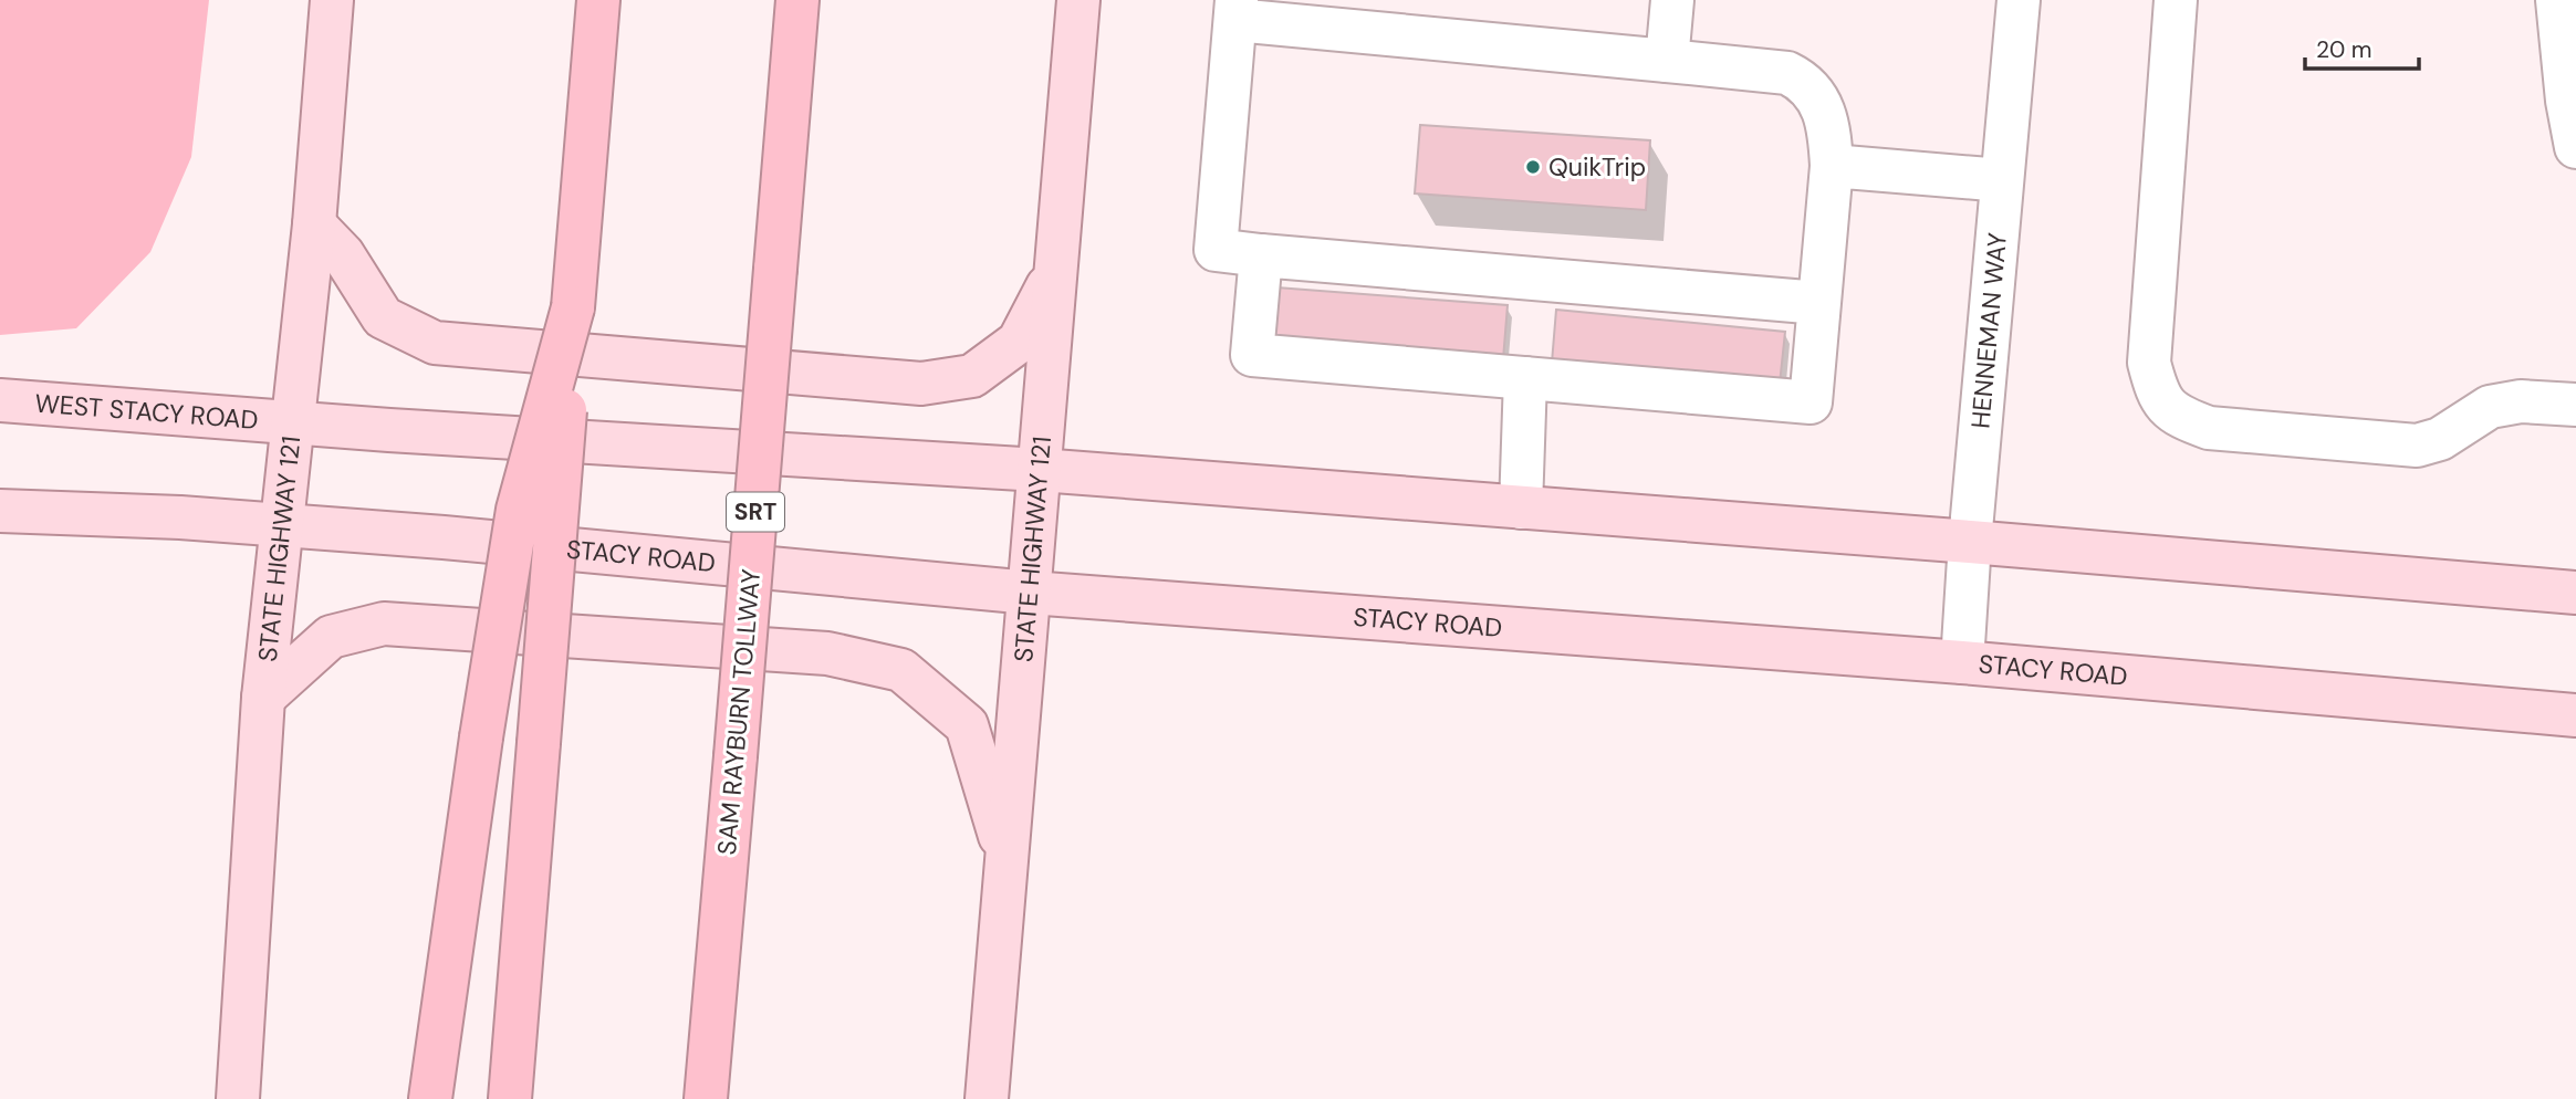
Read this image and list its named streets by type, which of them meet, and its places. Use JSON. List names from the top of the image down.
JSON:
{
  "streets": {
    "highway": ["SRT", "SAM RAYBURN TOLLWAY"],
    "main road": ["WEST STACY ROAD", "STATE HIGHWAY 121", "STACY ROAD"],
    "street": ["HENNEMAN WAY"]
  },
  "crossings": [
    ["HENNEMAN WAY", "STACY ROAD"],
    ["WEST STACY ROAD", "STATE HIGHWAY 121"],
    ["STATE HIGHWAY 121", "STACY ROAD"]
  ],
  "places": ["QuikTrip"],
  "scale_bar": "20 m"
}
